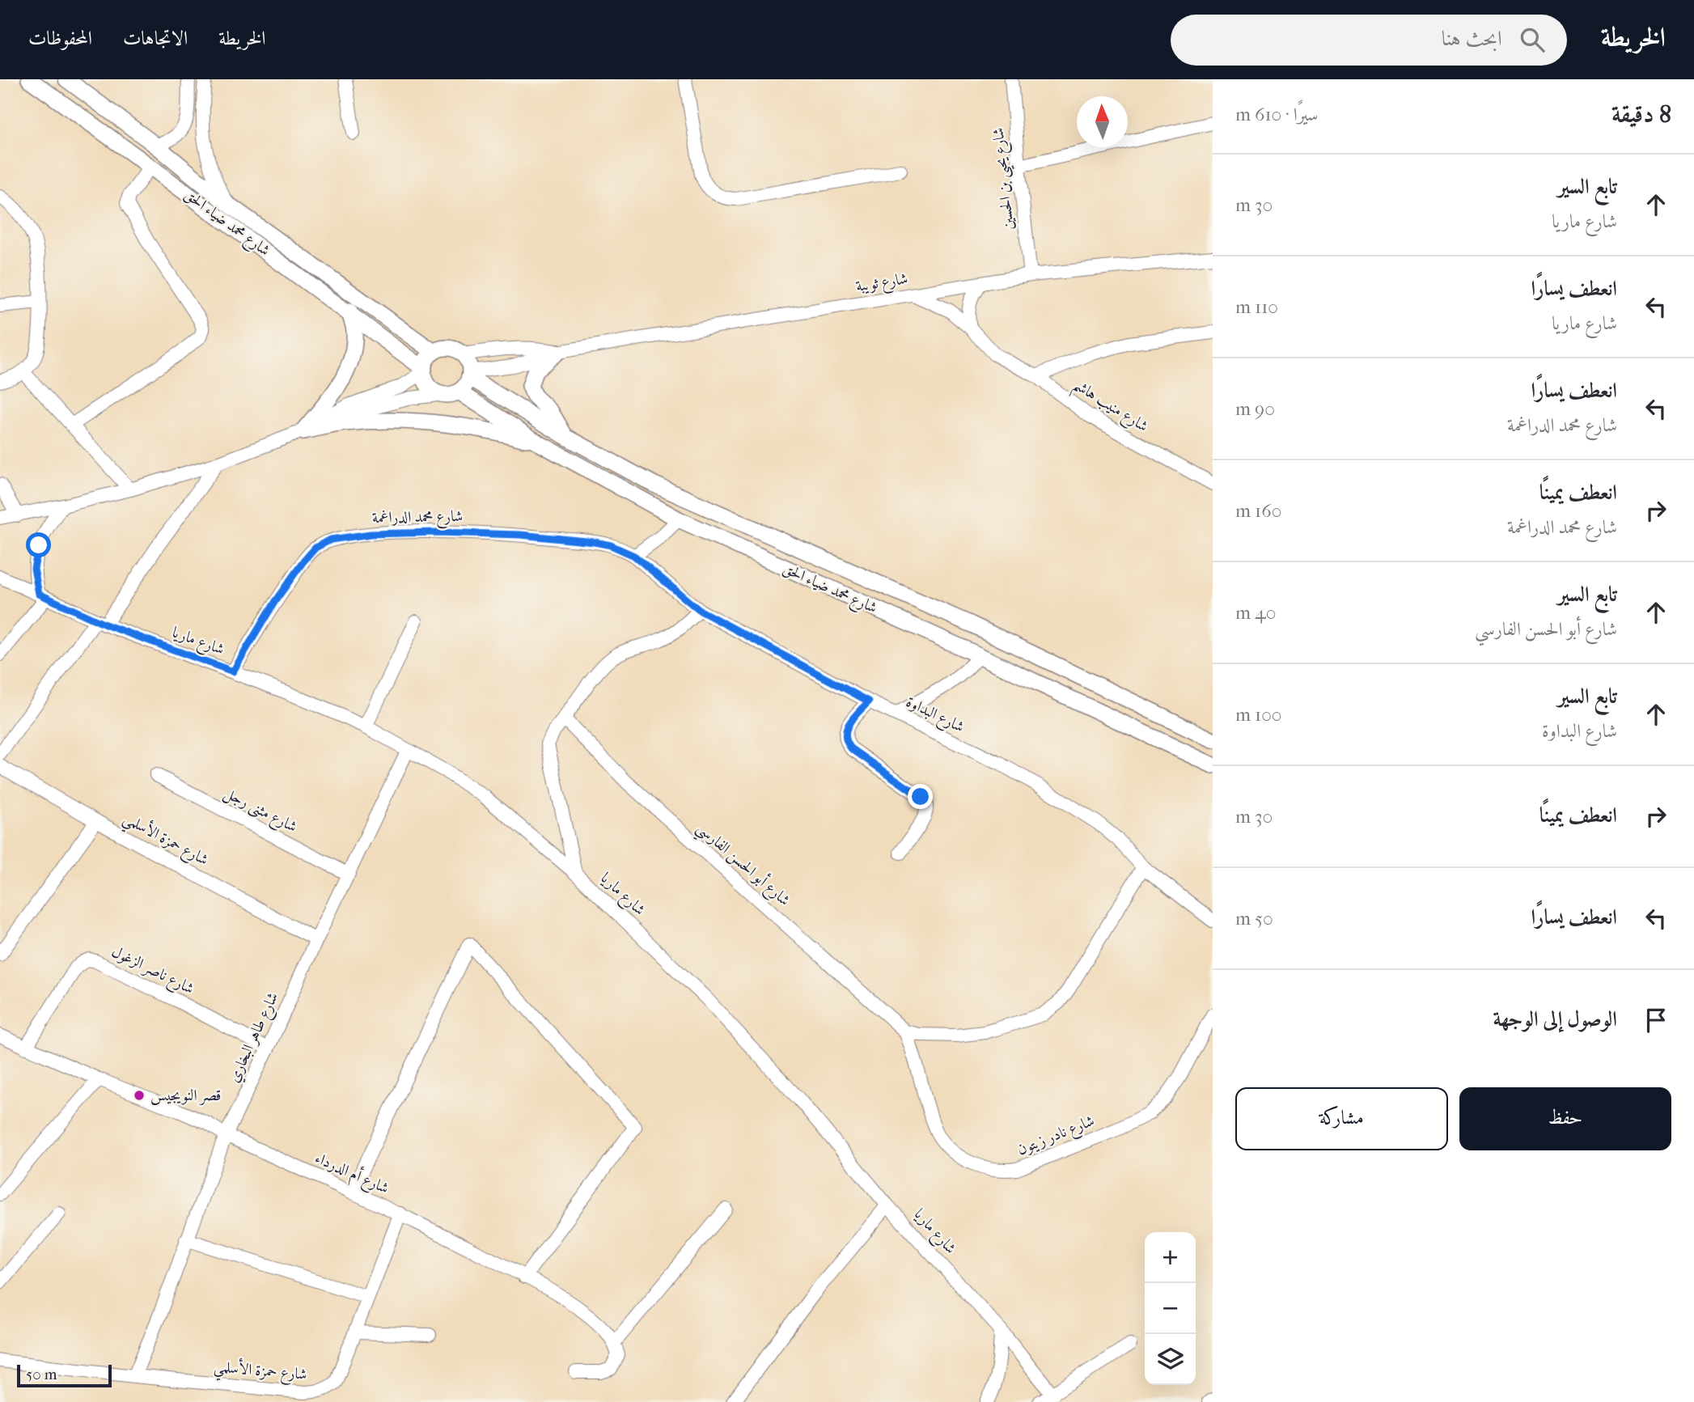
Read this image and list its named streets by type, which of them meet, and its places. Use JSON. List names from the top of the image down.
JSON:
{
  "streets": {
    "main road": ["شارع محمد ضياء الحق"],
    "street": [
      "شارع يحيى بن الحسين",
      "شارع ثويبة",
      "شارع منيب هاشم",
      "شارع محمد الدراغمة",
      "شارع ماريا",
      "شارع البداوة",
      "شارع مثنى رجل",
      "شارع حمزة الأسلمي",
      "شارع أبو الحسن الفارسي",
      "شارع ناصر الزغول",
      "شارع طاهر البخاري",
      "شارع نادر زيتون",
      "شارع أم الدرداء"
    ]
  },
  "crossings": [
    ["شارع يحيى بن الحسين", "شارع ثويبة"],
    ["شارع محمد ضياء الحق", "شارع ثويبة"],
    ["شارع ثويبة", "شارع منيب هاشم"],
    ["شارع محمد الدراغمة", "شارع ماريا"],
    ["شارع ماريا", "شارع طاهر البخاري"],
    ["شارع مثنى رجل", "شارع طاهر البخاري"],
    ["شارع حمزة الأسلمي", "شارع طاهر البخاري"],
    ["شارع حمزة الأسلمي", "شارع أم الدرداء"],
    ["شارع أبو الحسن الفارسي", "شارع نادر زيتون"],
    ["شارع ناصر الزغول", "شارع طاهر البخاري"],
    ["شارع ناصر الزغول", "شارع أم الدرداء"],
    ["شارع طاهر البخاري", "شارع أم الدرداء"]
  ],
  "places": ["قصر النويجيس"],
  "scale_bar": "50 m",
  "north": "top",
  "page": {
    "header": "الخريطة",
    "search": "ابحث هنا",
    "nav": ["الخريطة", "الاتجاهات", "المحفوظات"],
    "heading": ["8 دقيقة", "سيرًا · 610 m"],
    "list": [
      ["تابع السير", "شارع ماريا", "30 m"],
      ["انعطف يسارًا", "شارع ماريا", "110 m"],
      ["انعطف يسارًا", "شارع محمد الدراغمة", "90 m"],
      ["انعطف يمينًا", "شارع محمد الدراغمة", "160 m"],
      ["تابع السير", "شارع أبو الحسن الفارسي", "40 m"],
      ["تابع السير", "شارع البداوة", "100 m"],
      ["انعطف يمينًا", "30 m"],
      ["انعطف يسارًا", "50 m"],
      "الوصول إلى الوجهة"
    ],
    "buttons": ["حفظ", "مشاركة"],
    "map_buttons": ["+", "−"],
    "scale": "50 m"
  }
}
